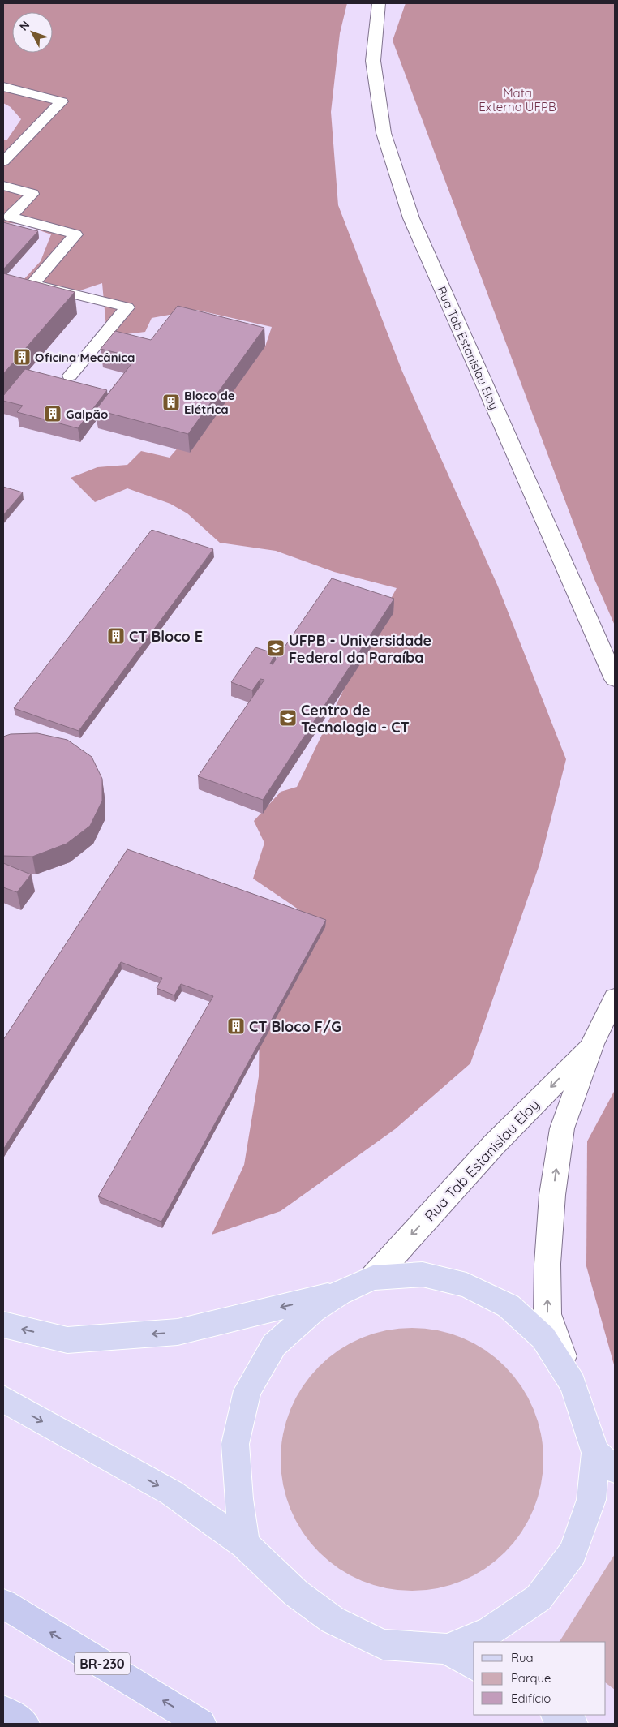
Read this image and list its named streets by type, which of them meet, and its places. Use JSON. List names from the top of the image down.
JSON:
{
  "streets": {
    "highway": ["BR-230"],
    "street": ["Rua Tab Estanislau Eloy"]
  },
  "parks": ["Mata Externa UFPB"],
  "places": {
    "building": [
      "Oficina Mecânica",
      "Bloco de Elétrica",
      "Galpão",
      "CT Bloco E",
      "CT Bloco F/G"
    ],
    "school or university": ["UFPB - Universidade Federal da Paraíba", "Centro de Tecnologia - CT"]
  },
  "legend": ["Rua", "Parque", "Edifício"],
  "north": "top left"
}
